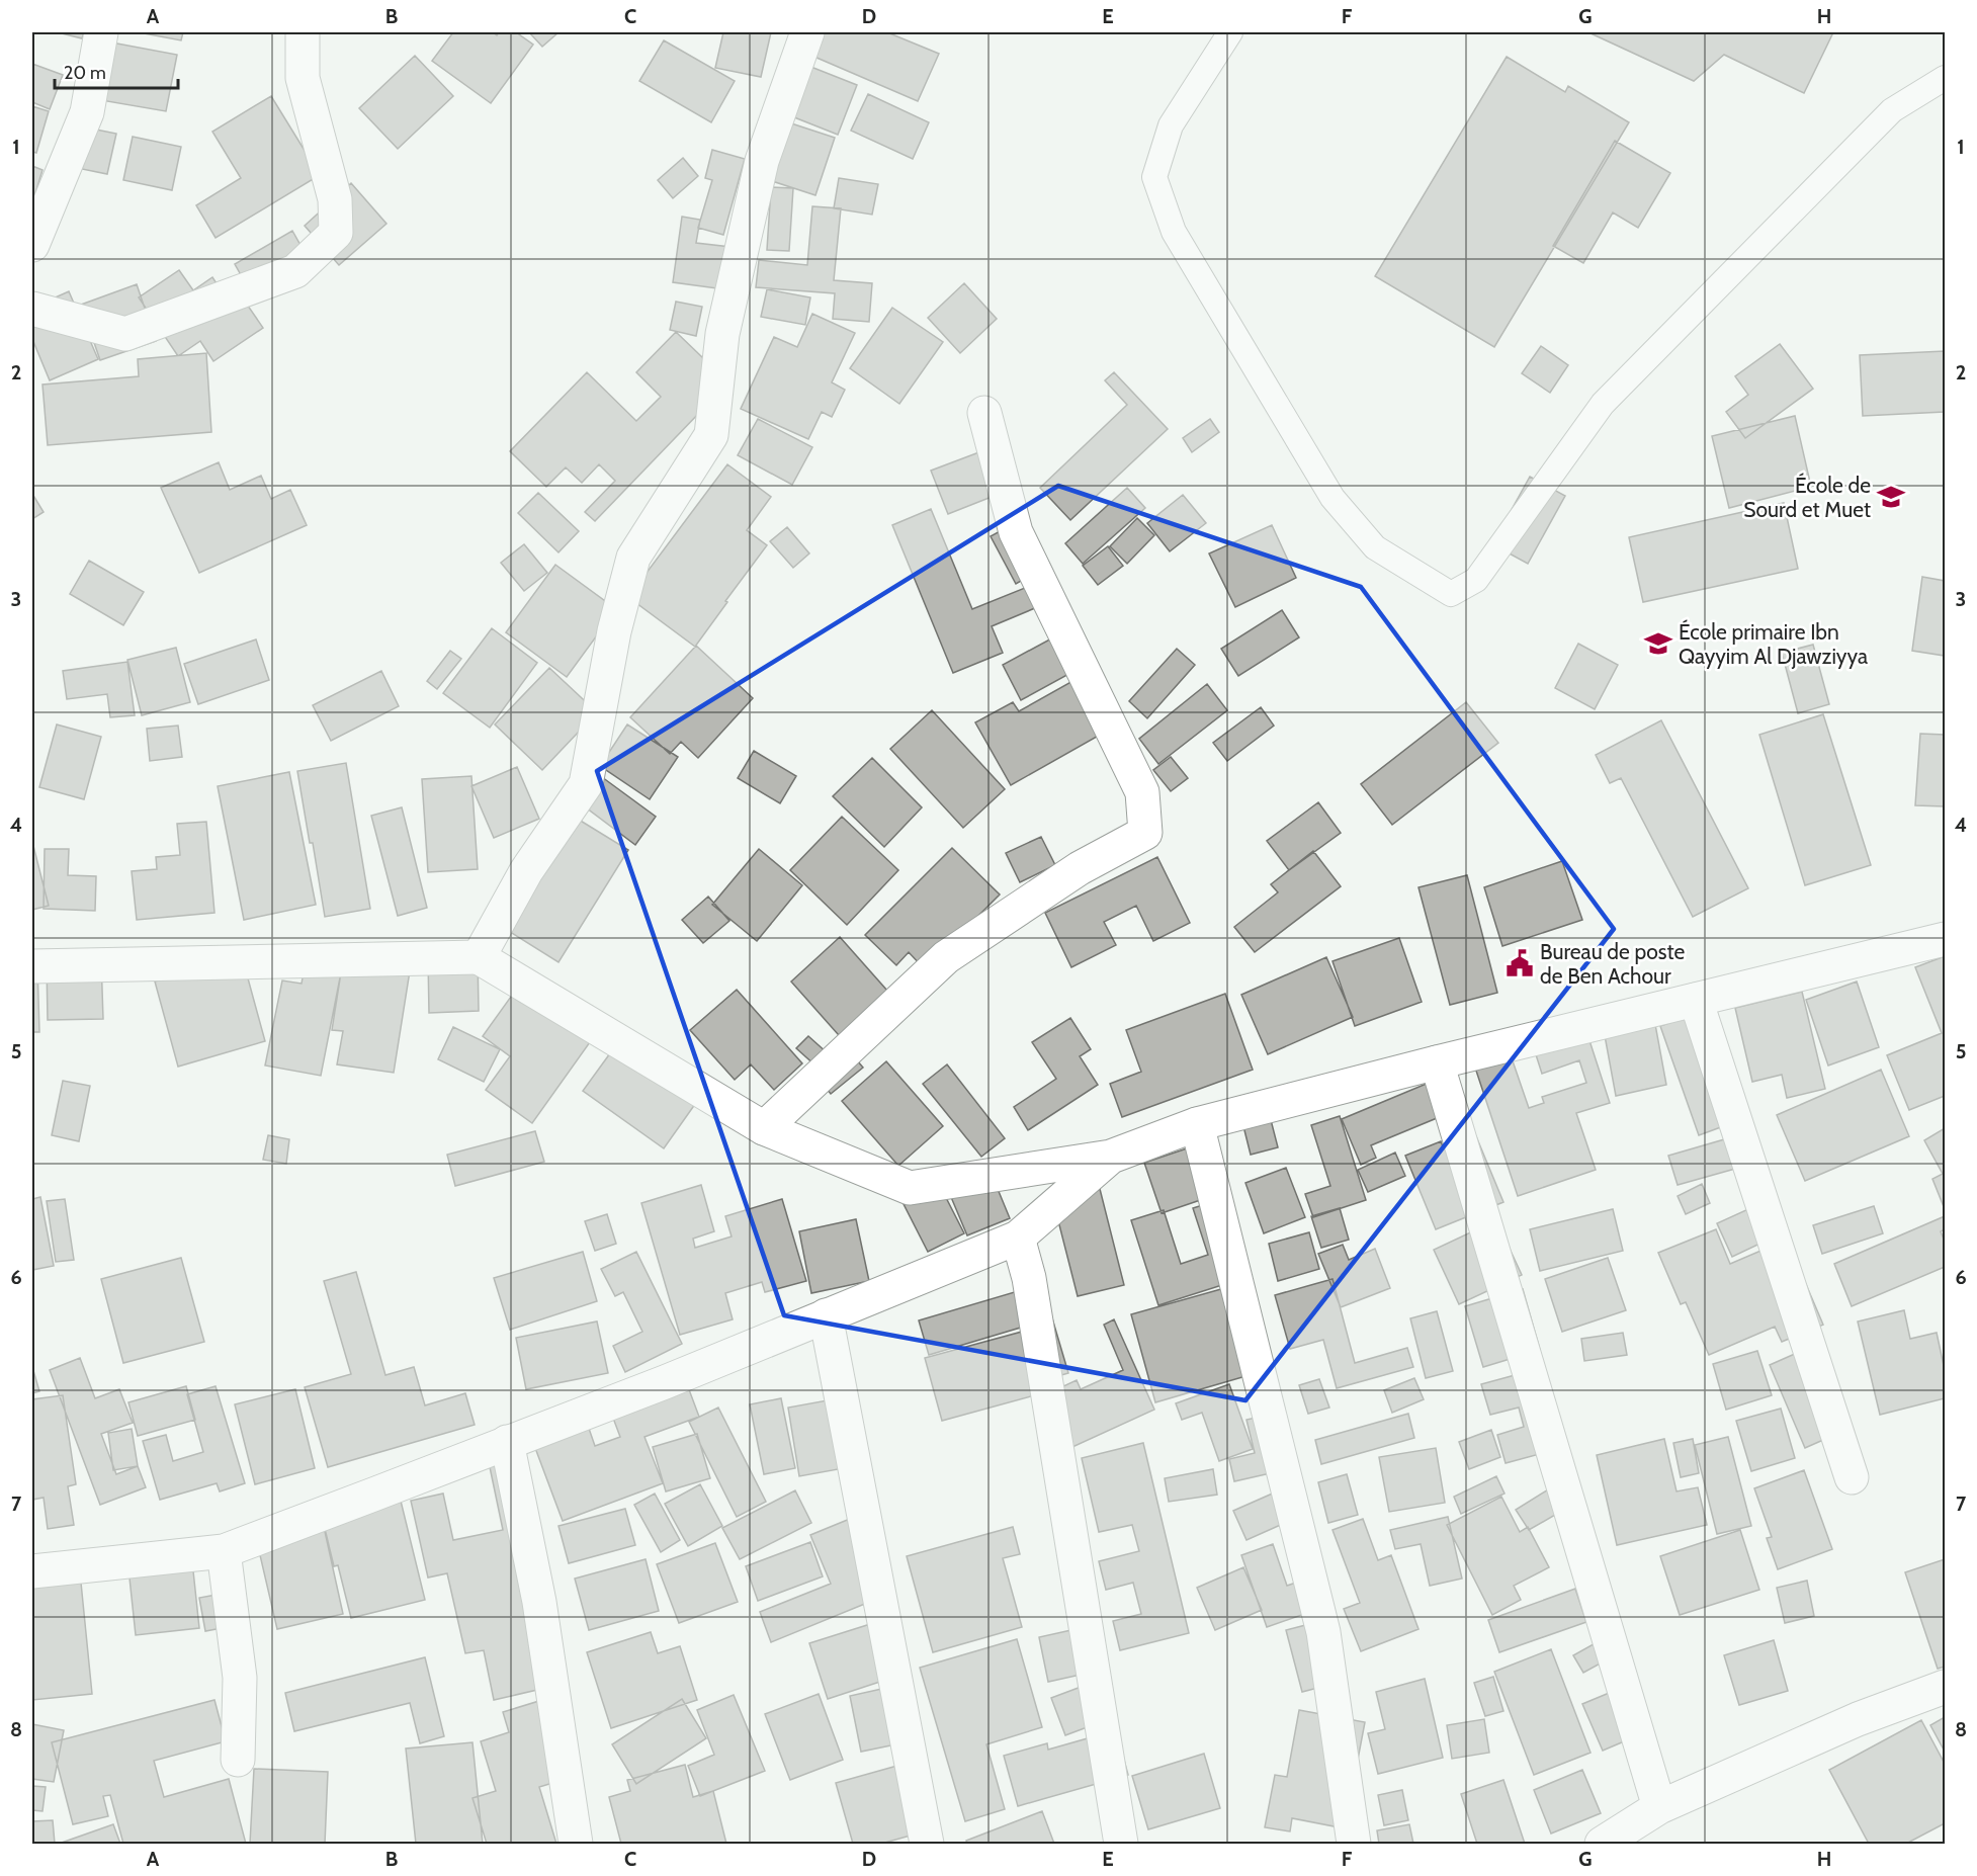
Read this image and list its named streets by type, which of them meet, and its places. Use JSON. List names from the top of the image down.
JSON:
{
  "places": {
    "school or university": ["École de Sourd et Muet", "École primaire Ibn Qayyim Al Djawziyya"],
    "public building": ["Bureau de poste de Ben Achour"]
  },
  "scale_bar": "20 m",
  "grid": {
    "columns": [
      "A",
      "B",
      "C",
      "D",
      "E",
      "F",
      "G",
      "H"
    ],
    "rows": [
      "1",
      "2",
      "3",
      "4",
      "5",
      "6",
      "7",
      "8"
    ]
  }
}
